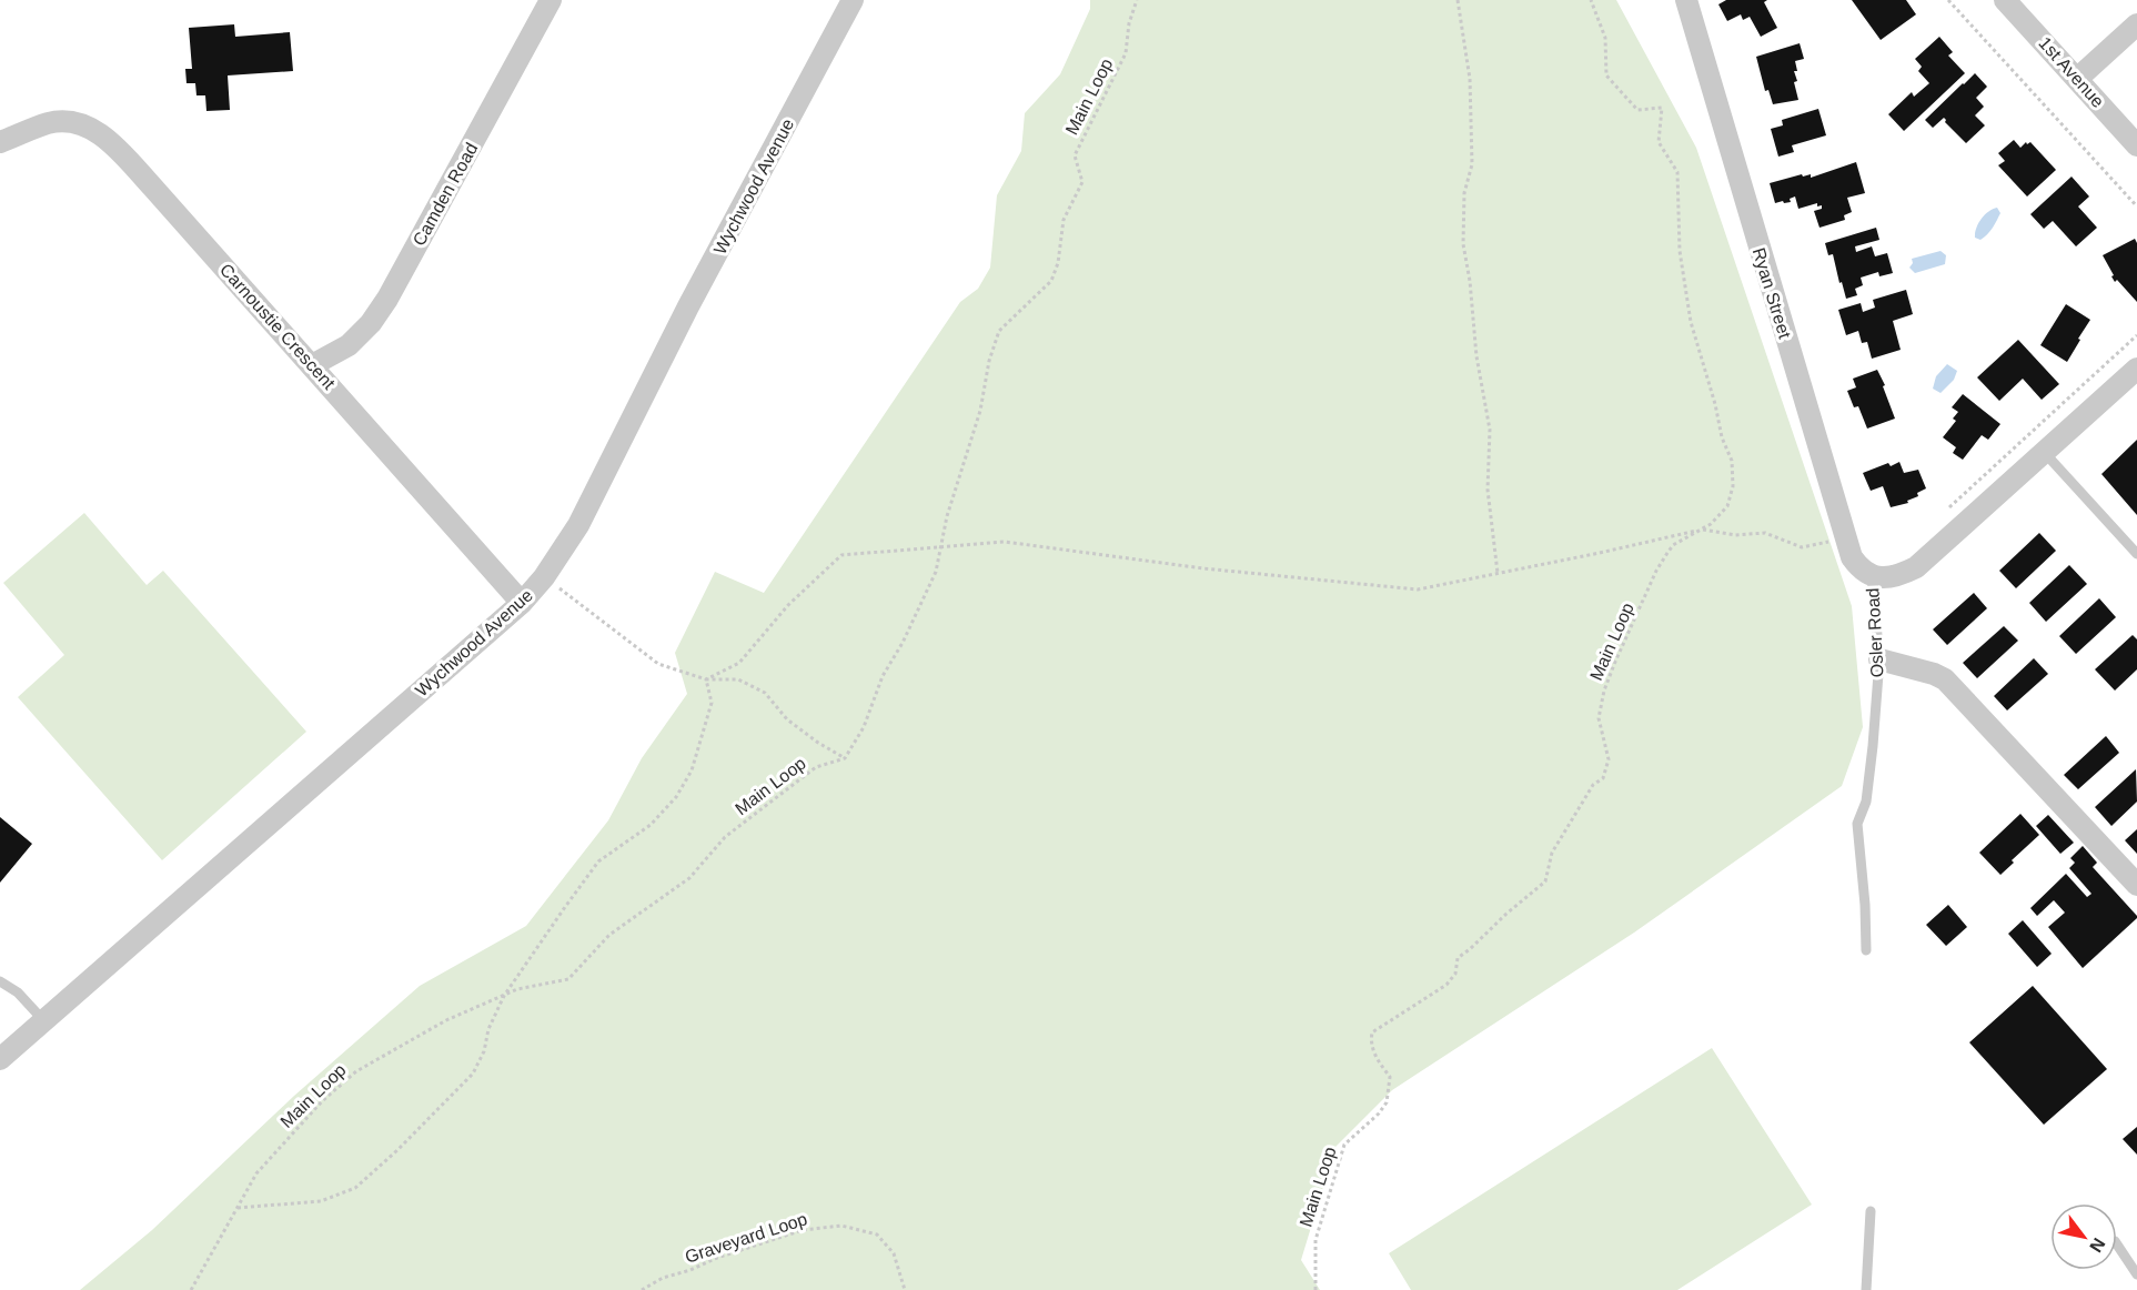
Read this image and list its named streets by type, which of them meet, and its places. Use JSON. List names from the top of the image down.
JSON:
{
  "streets": {
    "street": [
      "1st Avenue",
      "Wychwood Avenue",
      "Camden Road",
      "Ryan Street",
      "Carnoustie Crescent",
      "Osler Road"
    ],
    "path": ["Main Loop", "Graveyard Loop"]
  },
  "crossings": [
    ["Wychwood Avenue", "Carnoustie Crescent"],
    ["Camden Road", "Carnoustie Crescent"],
    ["Ryan Street", "Osler Road"]
  ],
  "north": "bottom right"
}
